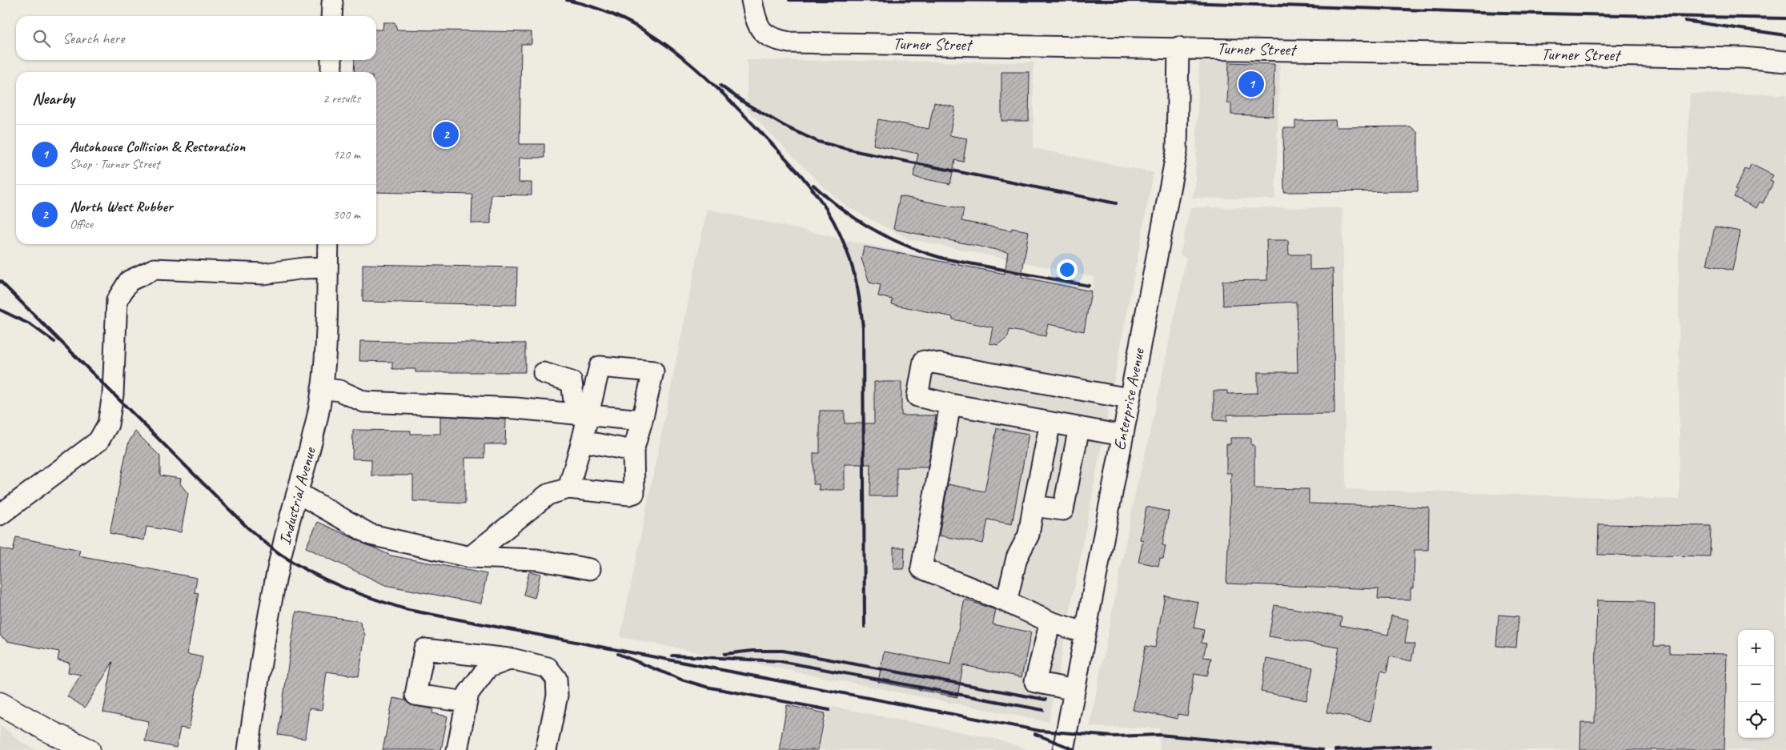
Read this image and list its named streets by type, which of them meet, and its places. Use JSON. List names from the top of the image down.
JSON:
{
  "streets": {
    "street": ["Turner Street", "Enterprise Avenue", "Industrial Avenue"]
  },
  "crossings": [
    ["Turner Street", "Enterprise Avenue"]
  ],
  "page": {
    "search": "Search here",
    "pins": ["1", "2"],
    "heading": ["Nearby", "2 results"],
    "list": [
      {
        "mark": "1",
        "name": "Autohouse Collision & Restoration",
        "note": "Shop · Turner Street",
        "value": "120 m"
      },
      {
        "mark": "2",
        "name": "North West Rubber",
        "note": "Office",
        "value": "300 m"
      }
    ],
    "map_buttons": ["+", "−"]
  }
}
